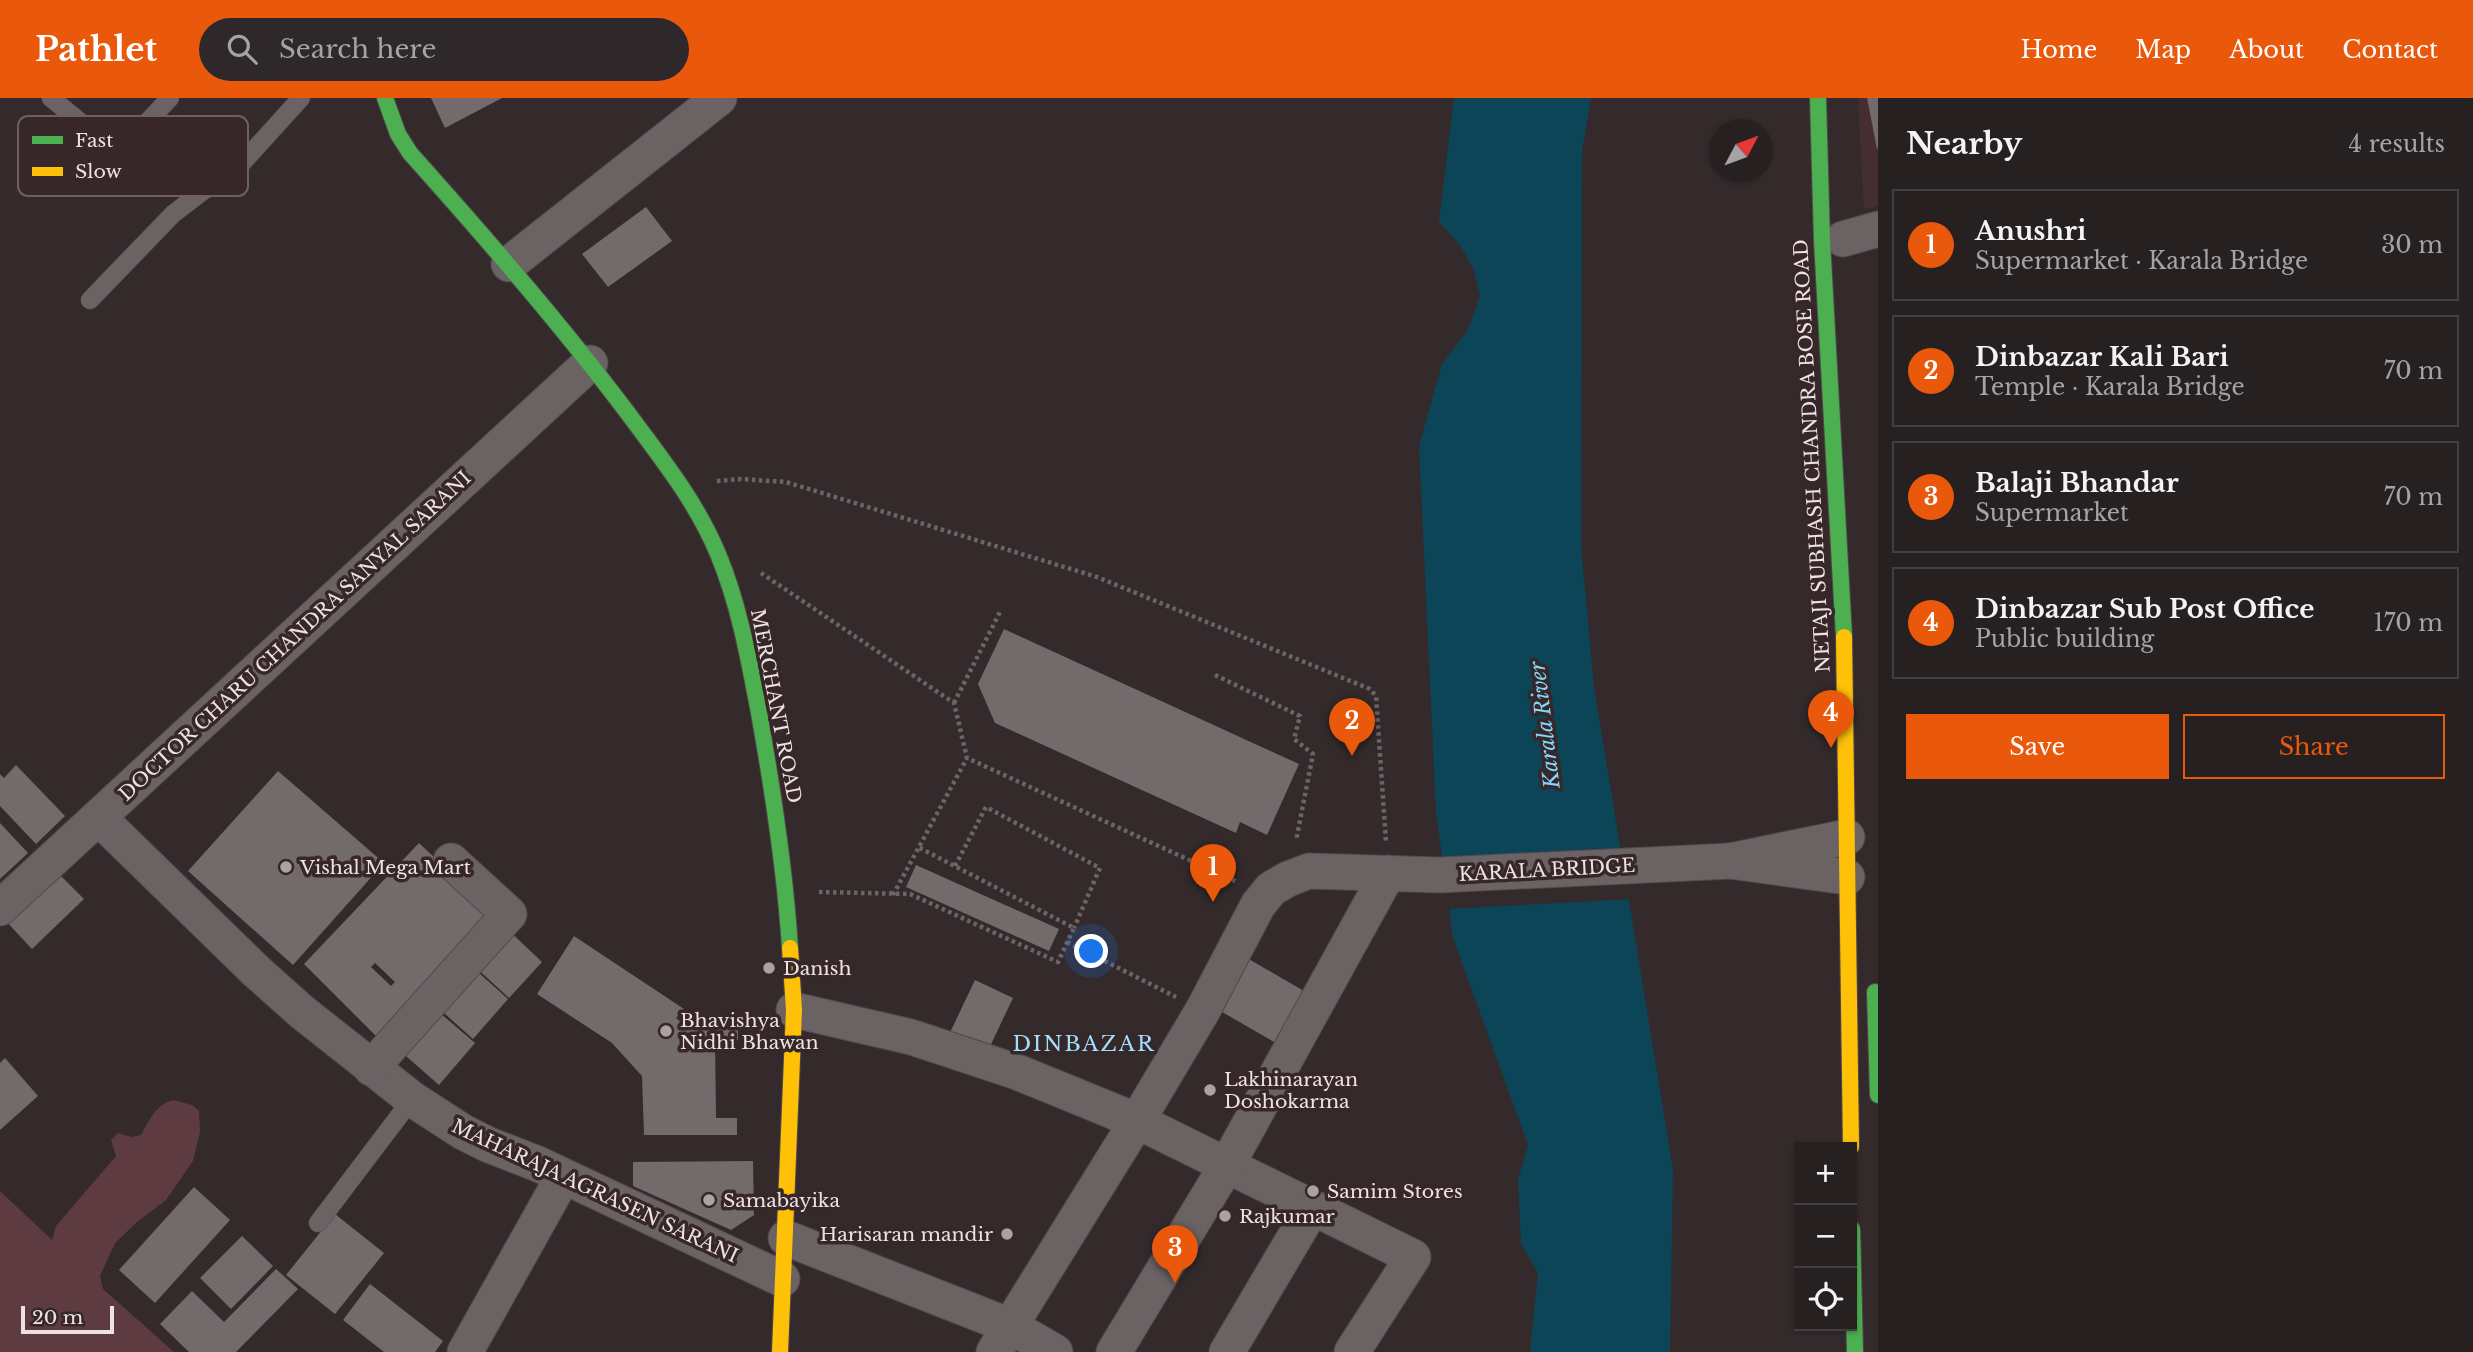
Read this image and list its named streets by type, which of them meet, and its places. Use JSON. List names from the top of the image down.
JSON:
{
  "streets": {
    "street": [
      "NETAJI SUBHASH CHANDRA BOSE ROAD",
      "DOCTOR CHARU CHANDRA SANYAL SARANI",
      "MERCHANT ROAD",
      "KARALA BRIDGE",
      "MAHARAJA AGRASEN SARANI"
    ]
  },
  "crossings": [
    ["DOCTOR CHARU CHANDRA SANYAL SARANI", "MERCHANT ROAD"],
    ["DOCTOR CHARU CHANDRA SANYAL SARANI", "MAHARAJA AGRASEN SARANI"],
    ["MERCHANT ROAD", "MAHARAJA AGRASEN SARANI"]
  ],
  "districts": ["DINBAZAR"],
  "water": ["Karala River"],
  "places": [
    "Vishal Mega Mart",
    "Danish",
    "Bhavishya Nidhi Bhawan",
    "Lakhinarayan Doshokarma",
    "Samim Stores",
    "Samabayika",
    "Rajkumar",
    "Harisaran mandir"
  ],
  "legend": ["Fast", "Slow"],
  "scale_bar": "20 m",
  "north": "top right",
  "page": {
    "header": "Pathlet",
    "search": "Search here",
    "nav": [
      "Home",
      "Map",
      "About",
      "Contact"
    ],
    "heading": ["Nearby", "4 results"],
    "list": [
      {
        "mark": "1",
        "name": "Anushri",
        "note": "Supermarket · Karala Bridge",
        "value": "30 m"
      },
      {
        "mark": "2",
        "name": "Dinbazar Kali Bari",
        "note": "Temple · Karala Bridge",
        "value": "70 m"
      },
      {
        "mark": "3",
        "name": "Balaji Bhandar",
        "note": "Supermarket",
        "value": "70 m"
      },
      {
        "mark": "4",
        "name": "Dinbazar Sub Post Office",
        "note": "Public building",
        "value": "170 m"
      }
    ],
    "pins": [
      "4",
      "2",
      "1",
      "3"
    ],
    "buttons": ["Save", "Share"],
    "map_buttons": ["+", "−"],
    "scale": "20 m"
  }
}
